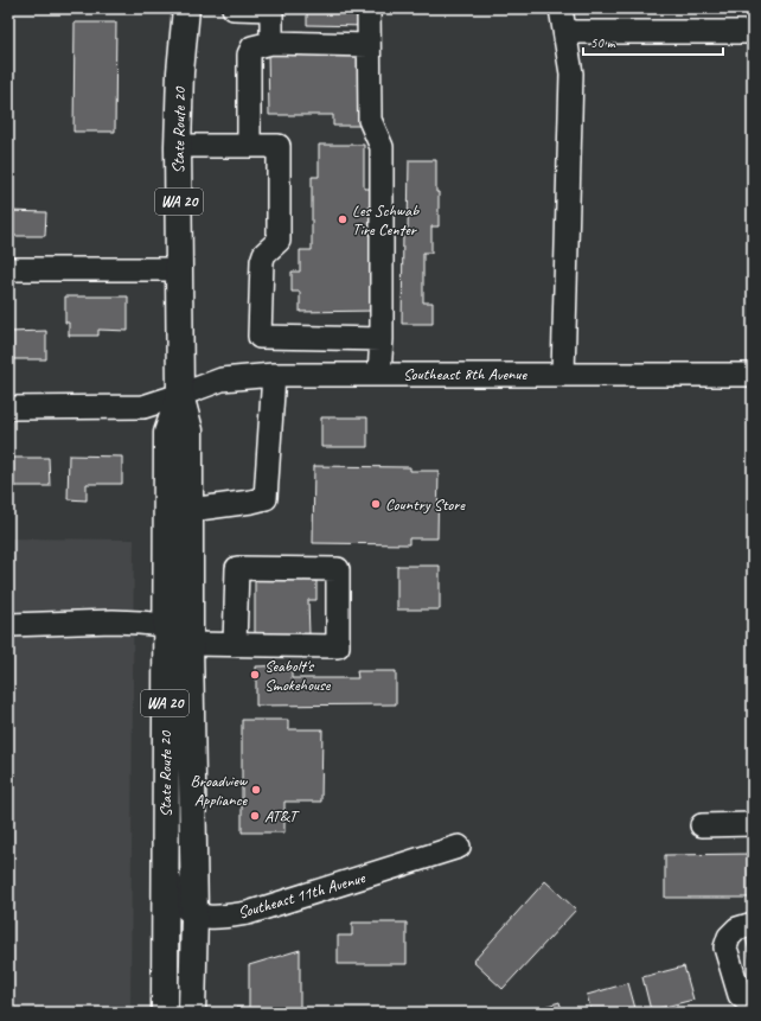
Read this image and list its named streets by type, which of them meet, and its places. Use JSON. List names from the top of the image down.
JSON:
{
  "streets": {
    "main road": ["State Route 20", "WA 20"],
    "street": ["Southeast 8th Avenue", "Southeast 11th Avenue"]
  },
  "crossings": [
    ["State Route 20", "Southeast 8th Avenue"],
    ["State Route 20", "Southeast 11th Avenue"]
  ],
  "places": [
    "Les Schwab Tire Center",
    "Country Store",
    "Seabolt's Smokehouse",
    "Broadview Appliance",
    "AT&T"
  ],
  "scale_bar": "50 m"
}
